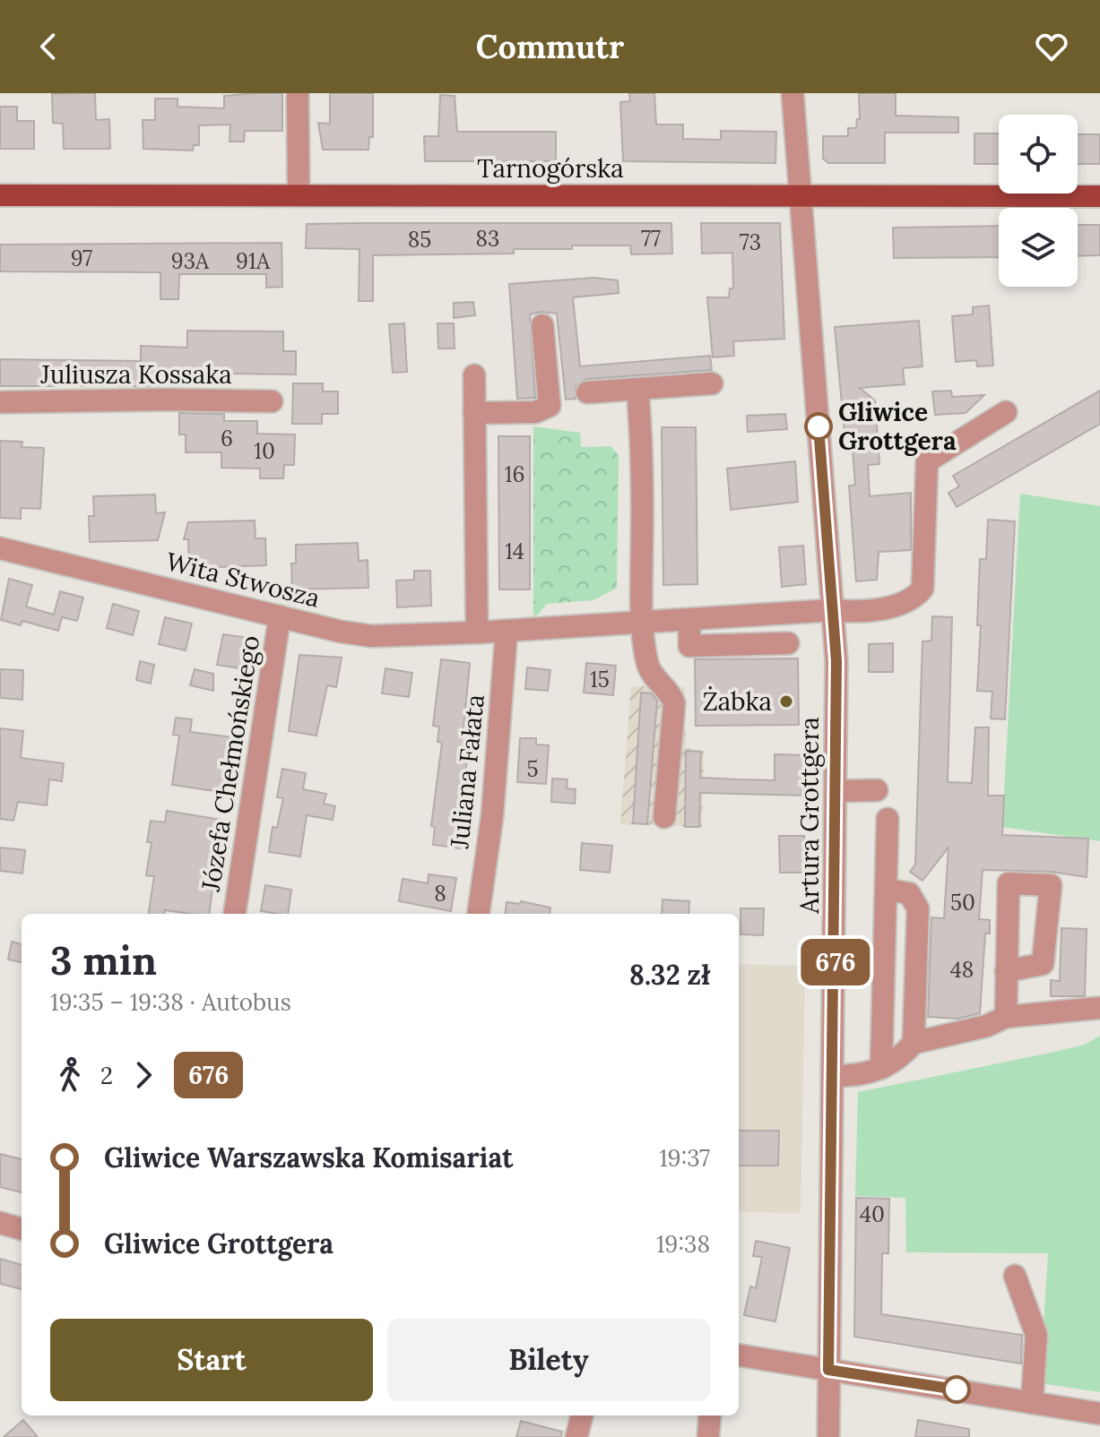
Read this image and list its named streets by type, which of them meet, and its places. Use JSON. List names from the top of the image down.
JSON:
{
  "streets": {
    "main road": ["Tarnogórska"],
    "street": [
      "Juliusza Kossaka",
      "Wita Stwosza",
      "Józefa Chełmońskiego",
      "Juliana Fałata",
      "Artura Grottgera"
    ]
  },
  "crossings": [
    ["Tarnogórska", "Artura Grottgera"],
    ["Wita Stwosza", "Józefa Chełmońskiego"],
    ["Wita Stwosza", "Juliana Fałata"],
    ["Wita Stwosza", "Artura Grottgera"]
  ],
  "places": ["Gliwice Grottgera", "Żabka"],
  "lines": ["bus line 676"],
  "house_numbers": [
    "83",
    "77",
    "85",
    "73",
    "97",
    "93A",
    "91A",
    "6",
    "10",
    "16",
    "14",
    "15",
    "5",
    "8",
    "50",
    "48",
    "40"
  ],
  "page": {
    "header": "Commutr",
    "on_map": "676",
    "heading": ["3 min", "19:35 – 19:38 · Autobus", "8.32 zł"],
    "legs": ["2", "676"],
    "list": [
      {
        "name": "Gliwice Warszawska Komisariat",
        "value": "19:37"
      },
      {
        "name": "Gliwice Grottgera",
        "value": "19:38"
      }
    ],
    "buttons": ["Start", "Bilety"]
  }
}
